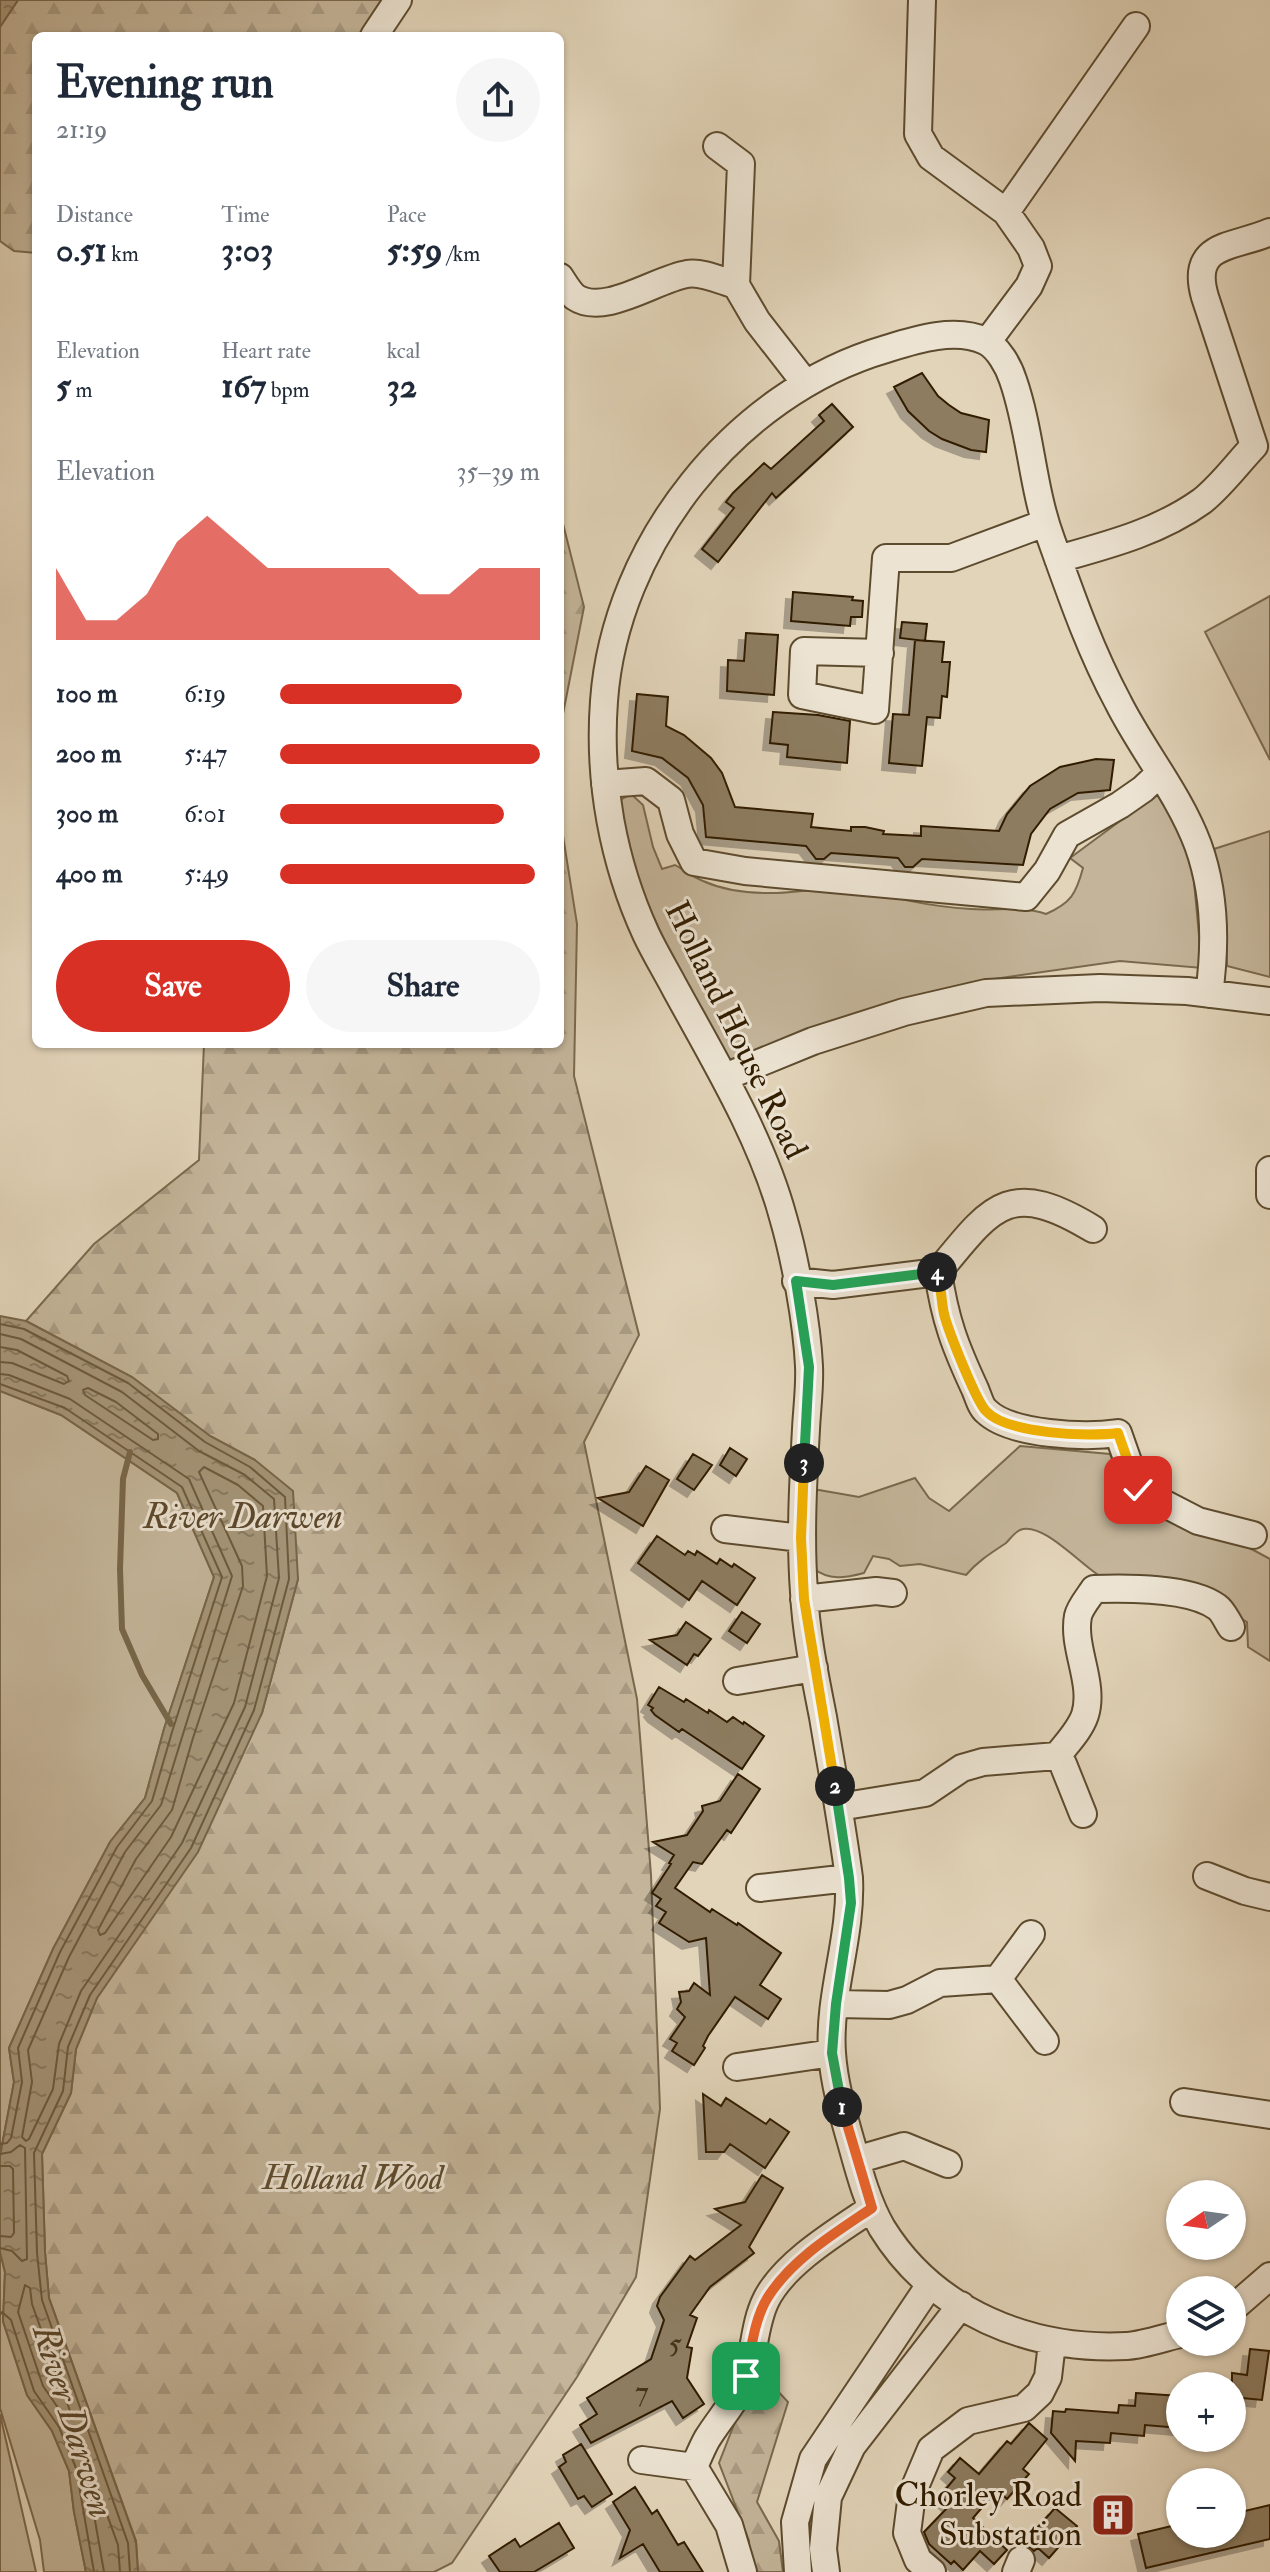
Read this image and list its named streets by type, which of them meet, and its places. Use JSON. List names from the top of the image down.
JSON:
{
  "streets": {
    "street": ["Holland House Road"]
  },
  "water": ["River Darwen"],
  "parks": ["Holland Wood"],
  "places": {
    "building": ["Chorley Road Substation"]
  },
  "house_numbers": ["5", "7"],
  "north": "left",
  "page": {
    "heading": ["Evening run", "21:19"],
    "stats": [
      ["Distance", "0.51 km"],
      ["Time", "3:03"],
      ["Pace", "5:59 /km"],
      ["Elevation", "5 m"],
      ["Heart rate", "167 bpm"],
      ["kcal", "32"]
    ],
    "chart": ["Elevation", "35–39 m"],
    "list": [
      {
        "name": "100 m",
        "note": "6:19"
      },
      {
        "name": "200 m",
        "note": "5:47"
      },
      {
        "name": "300 m",
        "note": "6:01"
      },
      {
        "name": "400 m",
        "note": "5:49"
      }
    ],
    "buttons": ["Save", "Share"],
    "pins": [
      "4",
      "3",
      "2",
      "1"
    ],
    "map_buttons": ["+", "−"]
  }
}
